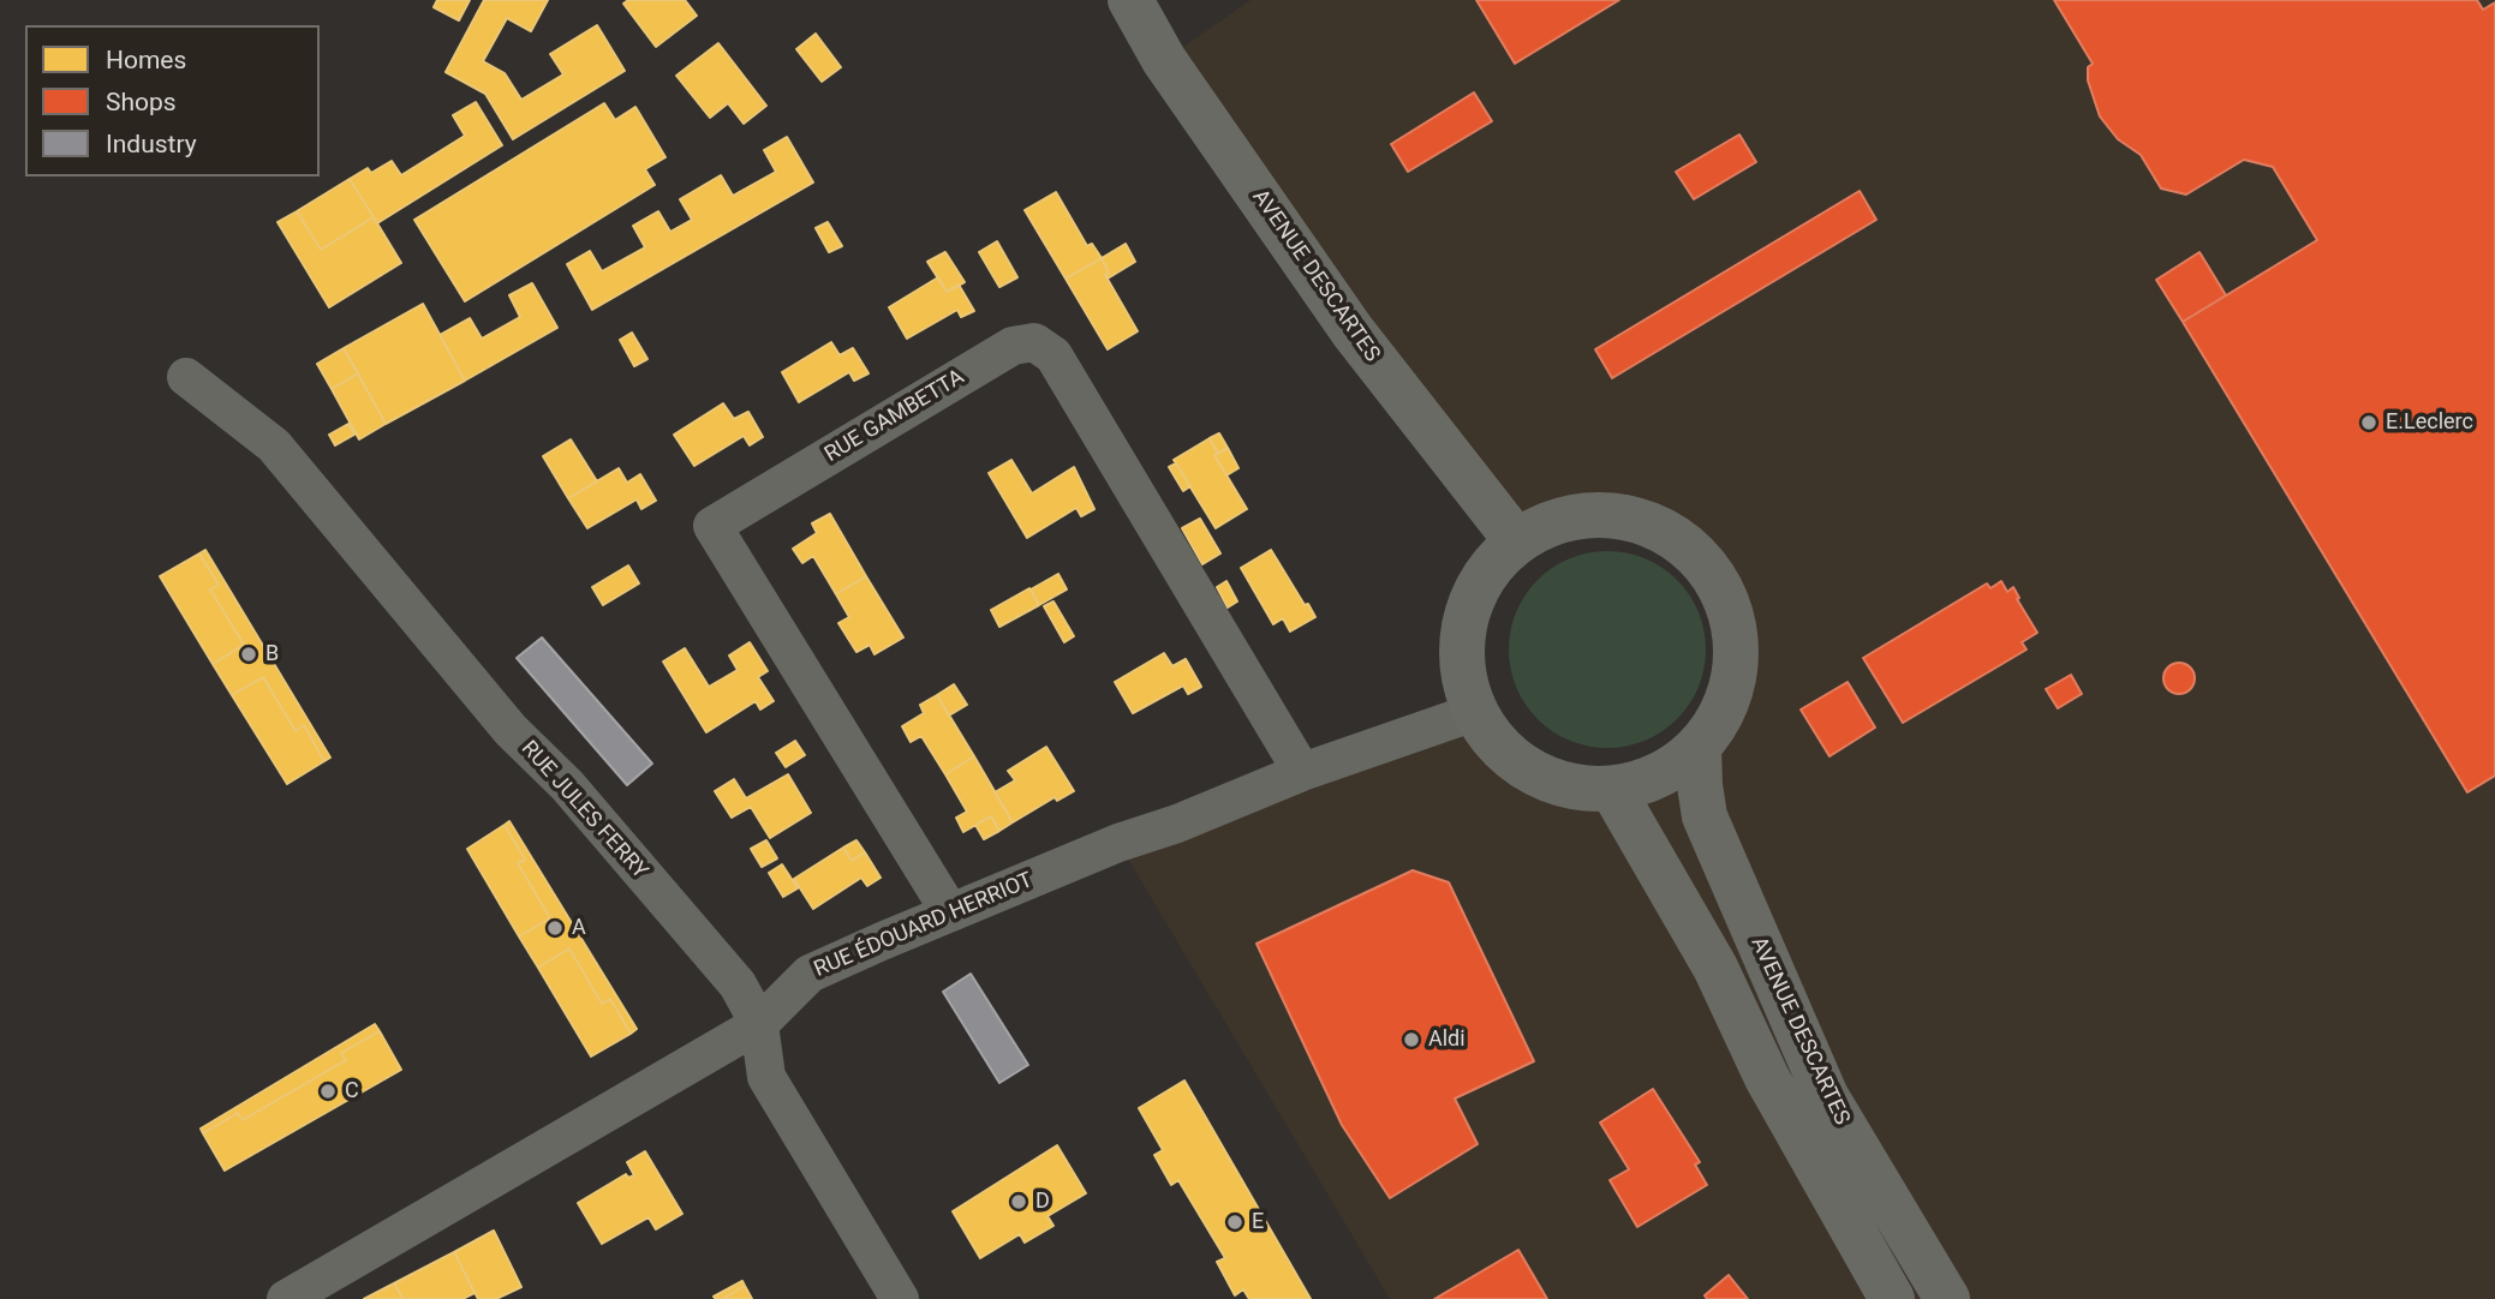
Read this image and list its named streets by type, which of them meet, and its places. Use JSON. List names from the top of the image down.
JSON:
{
  "streets": {
    "main road": ["AVENUE DESCARTES"],
    "street": ["RUE GAMBETTA", "RUE JULES FERRY", "RUE ÉDOUARD HERRIOT"]
  },
  "crossings": [
    ["AVENUE DESCARTES", "RUE ÉDOUARD HERRIOT"],
    ["RUE GAMBETTA", "RUE ÉDOUARD HERRIOT"],
    ["RUE JULES FERRY", "RUE ÉDOUARD HERRIOT"]
  ],
  "places": [
    "E.Leclerc",
    "B",
    "A",
    "Aldi",
    "C",
    "D",
    "E"
  ],
  "legend": ["Homes", "Shops", "Industry"]
}
